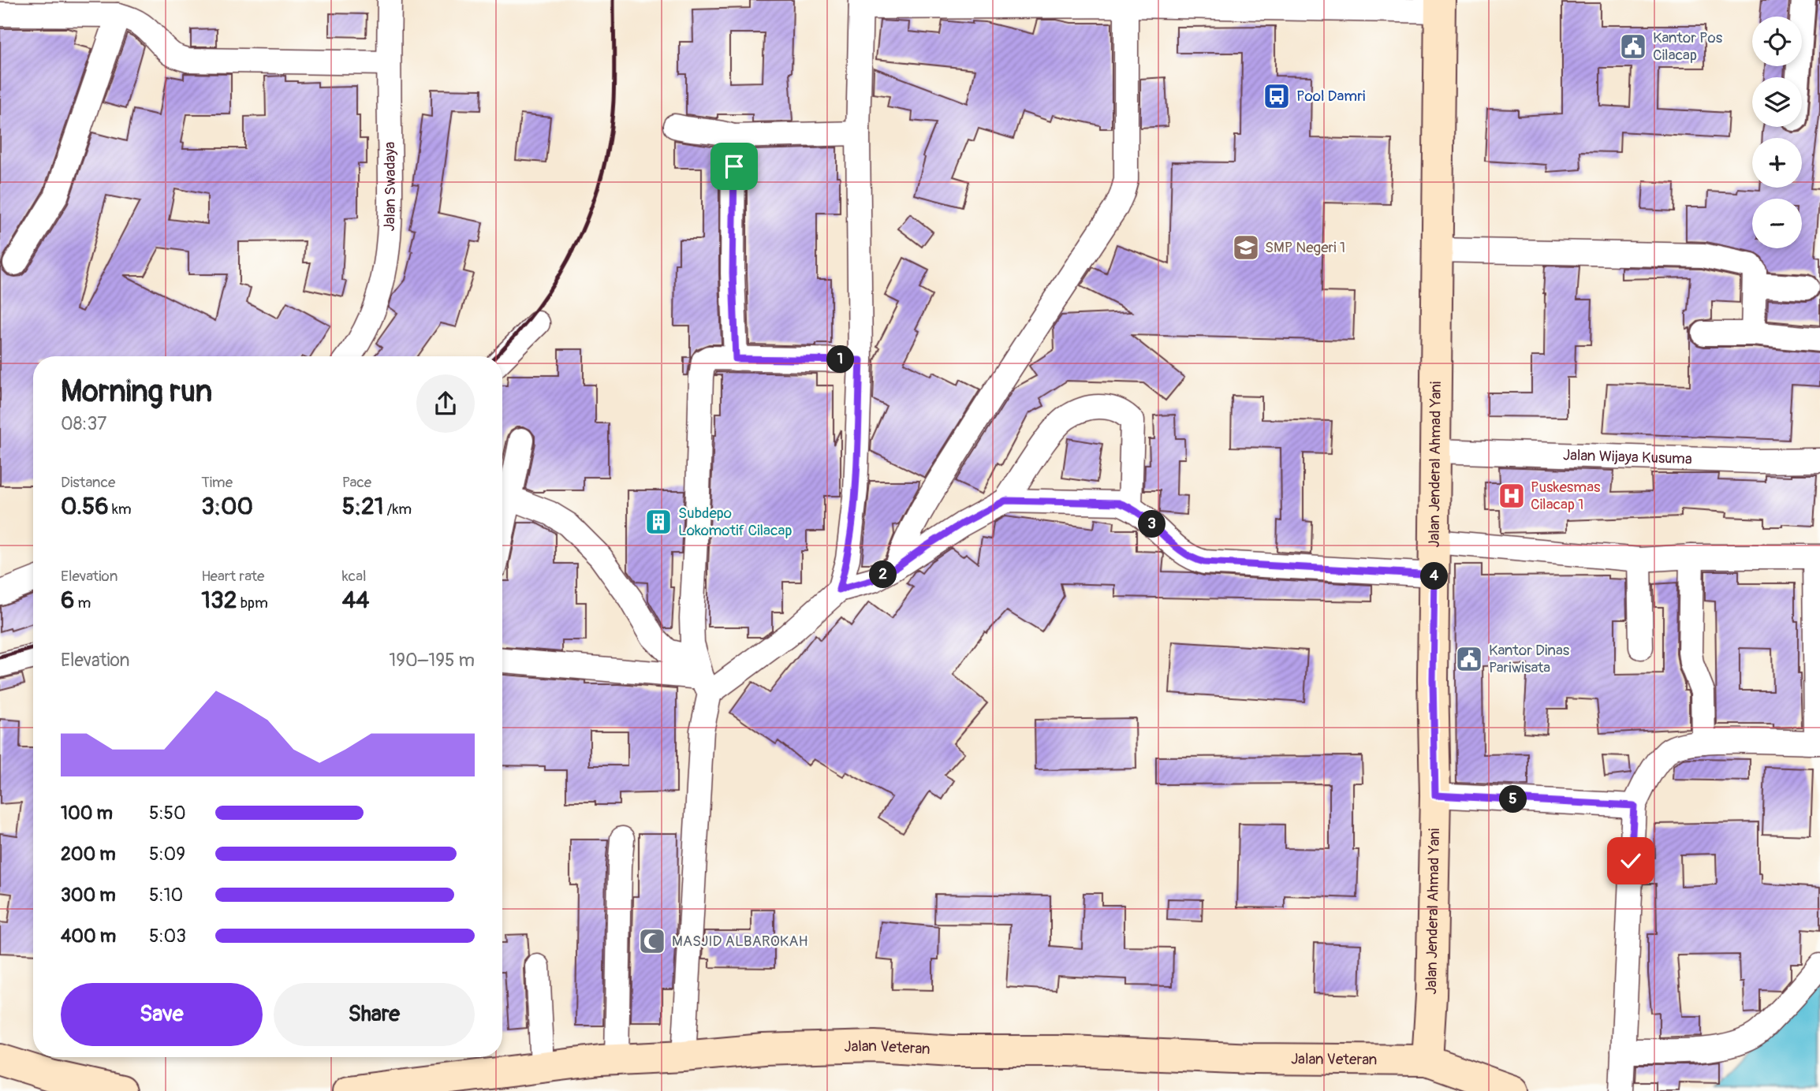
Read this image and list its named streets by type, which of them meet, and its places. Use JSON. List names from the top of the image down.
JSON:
{
  "streets": {
    "main road": ["Jalan Jenderal Ahmad Yani", "Jalan Veteran"],
    "street": ["Jalan Swadaya", "Jalan Wijaya Kusuma"]
  },
  "crossings": [
    ["Jalan Wijaya Kusuma", "Jalan Jenderal Ahmad Yani"],
    ["Jalan Jenderal Ahmad Yani", "Jalan Veteran"]
  ],
  "places": {
    "public building": ["Kantor Pos Cilacap", "Kantor Dinas Pariwisata"],
    "bus stop": ["Pool Damri"],
    "school or university": ["SMP Negeri 1"],
    "hospital": ["Puskesmas Cilacap 1"],
    "building": ["Subdepo Lokomotif Cilacap"],
    "mosque": ["MASJID ALBAROKAH"]
  },
  "page": {
    "map_buttons": ["+", "−"],
    "pins": [
      "1",
      "3",
      "2",
      "4",
      "5"
    ],
    "heading": ["Morning run", "08:37"],
    "stats": [
      ["Distance", "0.56 km"],
      ["Time", "3:00"],
      ["Pace", "5:21 /km"],
      ["Elevation", "6 m"],
      ["Heart rate", "132 bpm"],
      ["kcal", "44"]
    ],
    "chart": ["Elevation", "190–195 m"],
    "list": [
      {
        "name": "100 m",
        "note": "5:50"
      },
      {
        "name": "200 m",
        "note": "5:09"
      },
      {
        "name": "300 m",
        "note": "5:10"
      },
      {
        "name": "400 m",
        "note": "5:03"
      }
    ],
    "buttons": ["Save", "Share"]
  }
}
